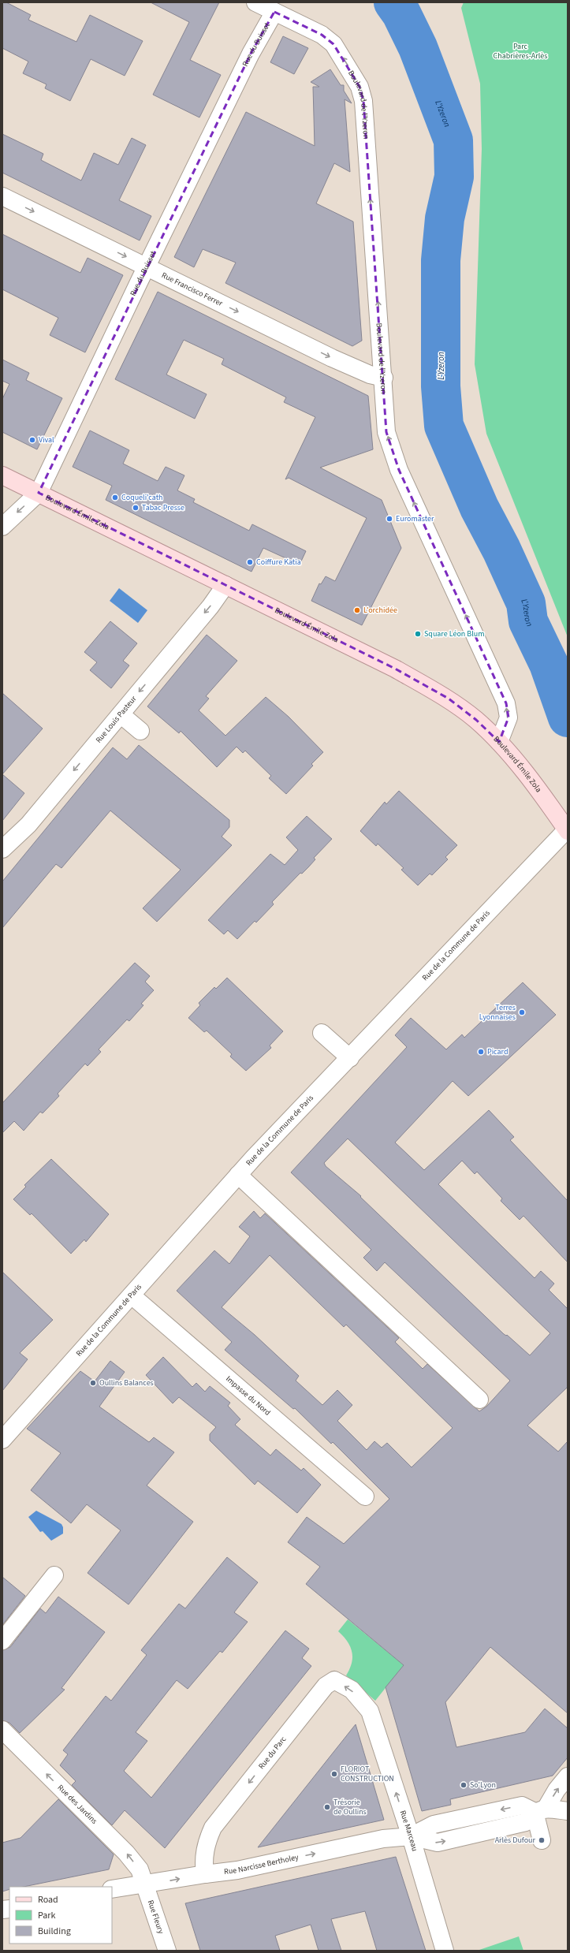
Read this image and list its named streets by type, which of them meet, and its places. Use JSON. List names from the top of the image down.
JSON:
{
  "streets": {
    "main road": ["Boulevard Émile Zola"],
    "street": [
      "Rue du Buisset",
      "Boulevard de l'Yzeron",
      "Rue Francisco Ferrer",
      "Rue Louis Pasteur",
      "Rue de la Commune de Paris",
      "Impasse du Nord",
      "Rue du Parc",
      "Rue des Jardins",
      "Rue Marceau",
      "Rue Narcisse Bertholey",
      "Rue Fleury"
    ]
  },
  "crossings": [
    ["Rue du Buisset", "Boulevard de l'Yzeron"],
    ["Rue du Buisset", "Rue Francisco Ferrer"],
    ["Rue du Buisset", "Boulevard Émile Zola"],
    ["Boulevard de l'Yzeron", "Rue Francisco Ferrer"],
    ["Boulevard de l'Yzeron", "Boulevard Émile Zola"],
    ["Boulevard Émile Zola", "Rue Louis Pasteur"],
    ["Boulevard Émile Zola", "Rue de la Commune de Paris"],
    ["Rue de la Commune de Paris", "Impasse du Nord"],
    ["Rue du Parc", "Rue Marceau"],
    ["Rue du Parc", "Rue Narcisse Bertholey"],
    ["Rue des Jardins", "Rue Narcisse Bertholey"],
    ["Rue des Jardins", "Rue Fleury"],
    ["Rue Marceau", "Rue Narcisse Bertholey"],
    ["Rue Narcisse Bertholey", "Rue Fleury"]
  ],
  "one_way": [
    "Boulevard de l'Yzeron",
    "Rue Francisco Ferrer",
    "Rue Louis Pasteur",
    "Rue du Parc",
    "Rue des Jardins",
    "Rue Marceau",
    "Rue Narcisse Bertholey"
  ],
  "water": ["L'Yzeron"],
  "parks": ["Parc Chabrières-Arlès"],
  "places": [
    "Vival",
    "Coqueli'cath",
    "Tabac Presse",
    "Euromaster",
    "Coiffure Katia",
    "L'orchidée",
    "Square Léon Blum",
    "Terres Lyonnaises",
    "Picard",
    "Oullins Balances",
    "FLORIOT CONSTRUCTION",
    "So'Lyon",
    "Trésorie de Oullins",
    "Arlès Dufour"
  ],
  "legend": ["Road", "Park", "Building"]
}
